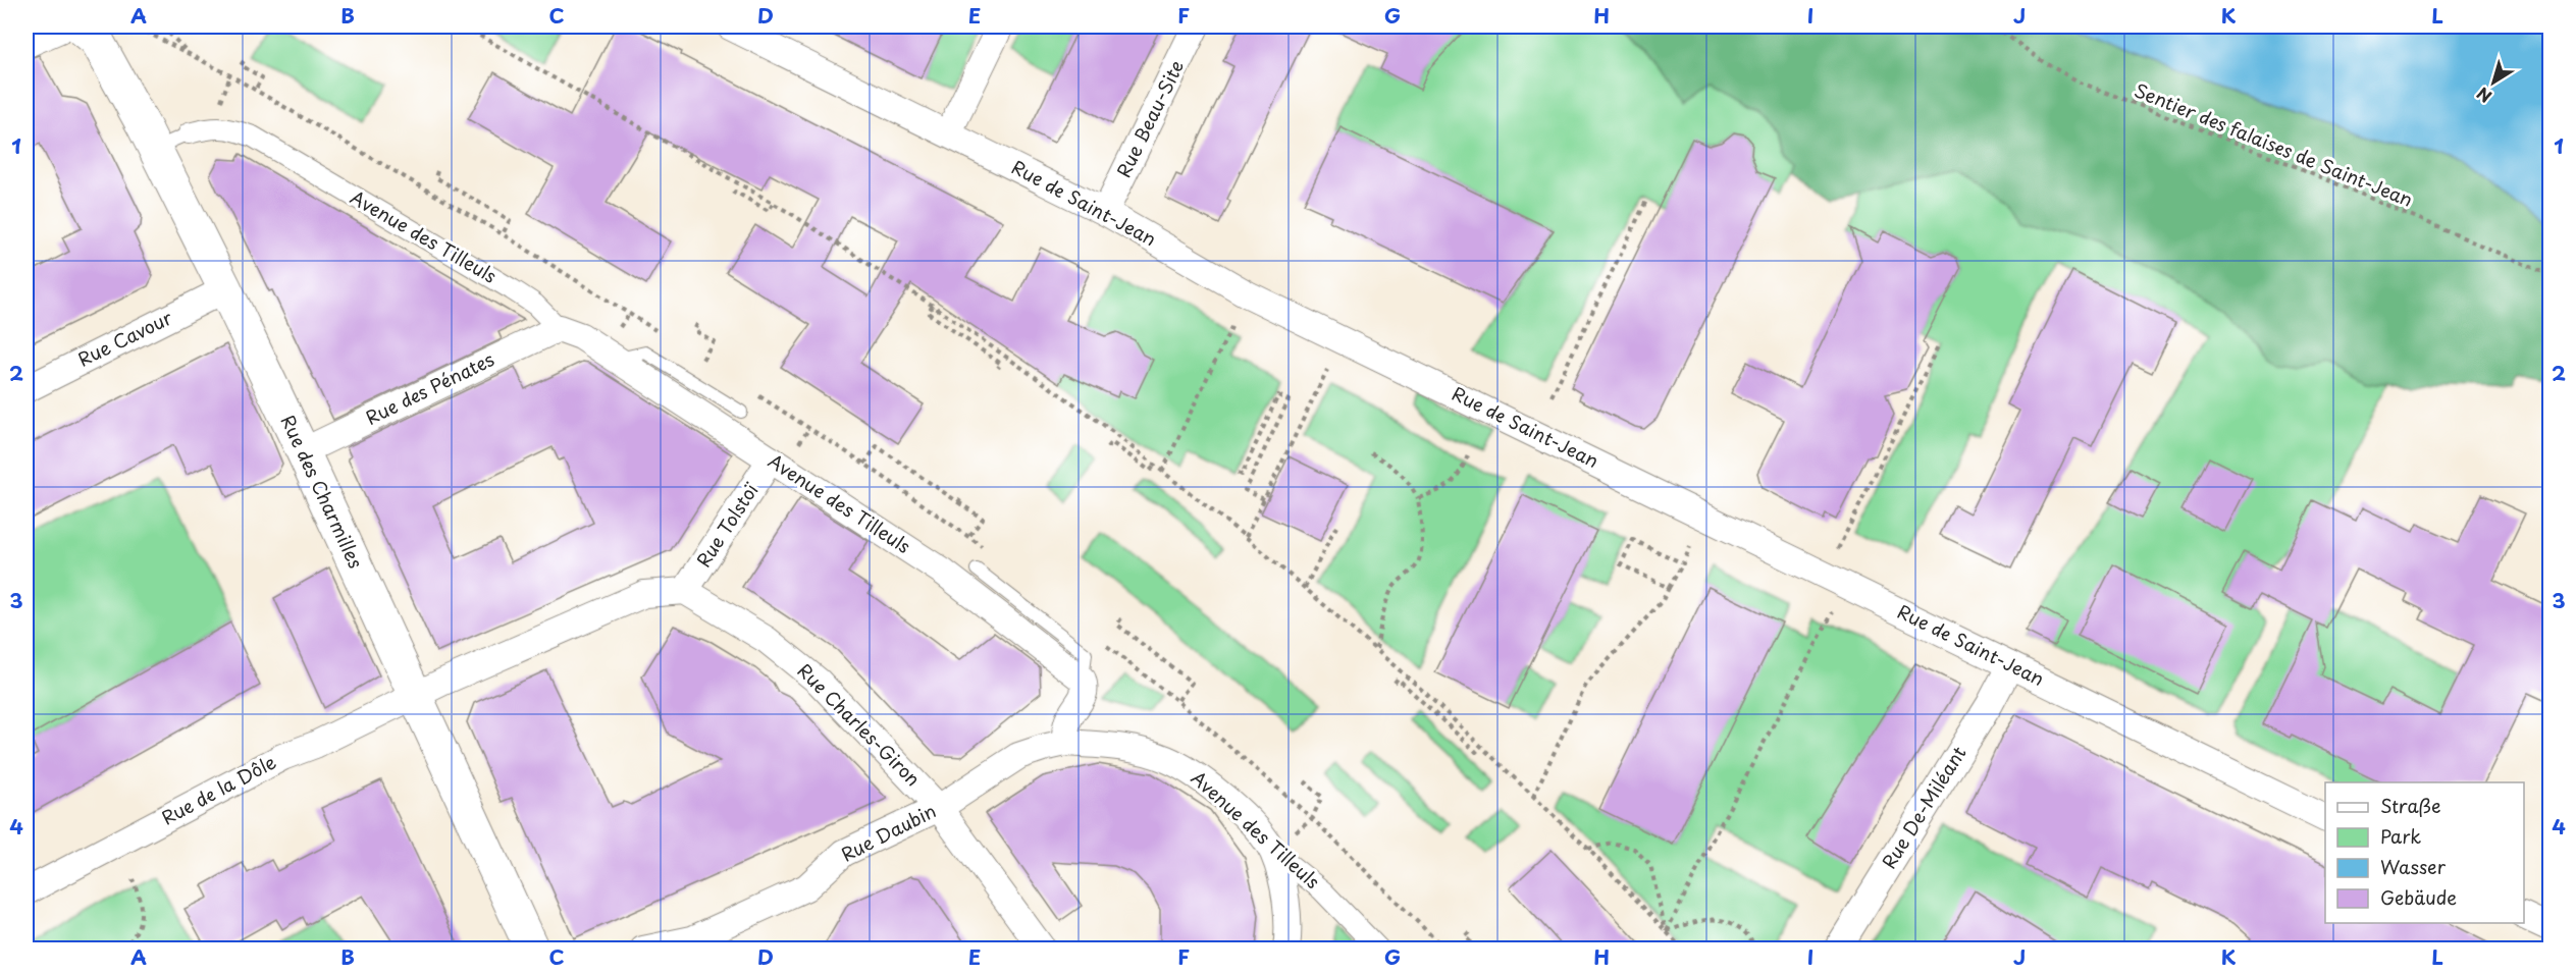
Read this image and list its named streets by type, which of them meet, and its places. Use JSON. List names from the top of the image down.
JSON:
{
  "streets": {
    "main road": ["Rue des Charmilles"],
    "street": [
      "Rue Beau-Site",
      "Rue de Saint-Jean",
      "Avenue des Tilleuls",
      "Rue Cavour",
      "Rue des Pénates",
      "Rue Tolstoï",
      "Rue Charles-Giron",
      "Rue de la Dôle",
      "Rue De-Miléant",
      "Rue Daubin"
    ],
    "path": ["Sentier des falaises de Saint-Jean"]
  },
  "crossings": [
    ["Rue Beau-Site", "Rue de Saint-Jean"],
    ["Rue de Saint-Jean", "Rue De-Miléant"],
    ["Avenue des Tilleuls", "Rue des Pénates"],
    ["Avenue des Tilleuls", "Rue Tolstoï"],
    ["Avenue des Tilleuls", "Rue Daubin"],
    ["Rue Cavour", "Rue des Charmilles"],
    ["Rue des Pénates", "Rue des Charmilles"],
    ["Rue des Charmilles", "Rue de la Dôle"],
    ["Rue Tolstoï", "Rue Charles-Giron"],
    ["Rue Charles-Giron", "Rue Daubin"]
  ],
  "legend": [
    "Straße",
    "Park",
    "Wasser",
    "Gebäude"
  ],
  "north": "bottom left",
  "grid": {
    "columns": [
      "A",
      "B",
      "C",
      "D",
      "E",
      "F",
      "G",
      "H",
      "I",
      "J",
      "K",
      "L"
    ],
    "rows": [
      "1",
      "2",
      "3",
      "4"
    ]
  }
}
